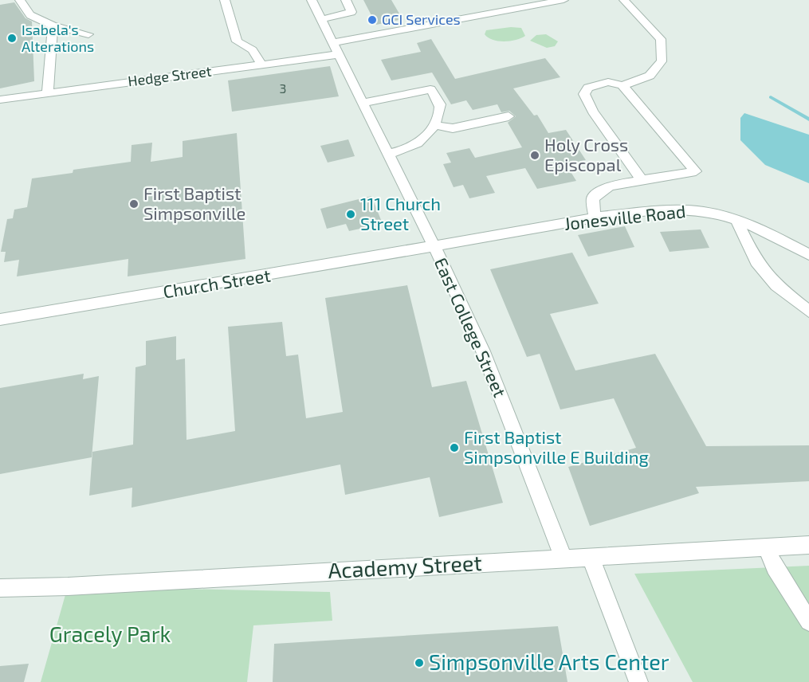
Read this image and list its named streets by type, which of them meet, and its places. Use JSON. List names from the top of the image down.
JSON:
{
  "streets": {
    "street": [
      "Hedge Street",
      "Jonesville Road",
      "Church Street",
      "East College Street",
      "Academy Street"
    ]
  },
  "crossings": [
    ["Hedge Street", "East College Street"],
    ["Jonesville Road", "Church Street"],
    ["Jonesville Road", "East College Street"],
    ["Church Street", "East College Street"],
    ["East College Street", "Academy Street"]
  ],
  "parks": ["Gracely Park"],
  "places": [
    "GCI Services",
    "Isabela's Alterations",
    "Holy Cross Episcopal",
    "First Baptist Simpsonville",
    "111 Church Street",
    "First Baptist Simpsonville E Building",
    "Simpsonville Arts Center"
  ],
  "house_numbers": ["3"]
}
